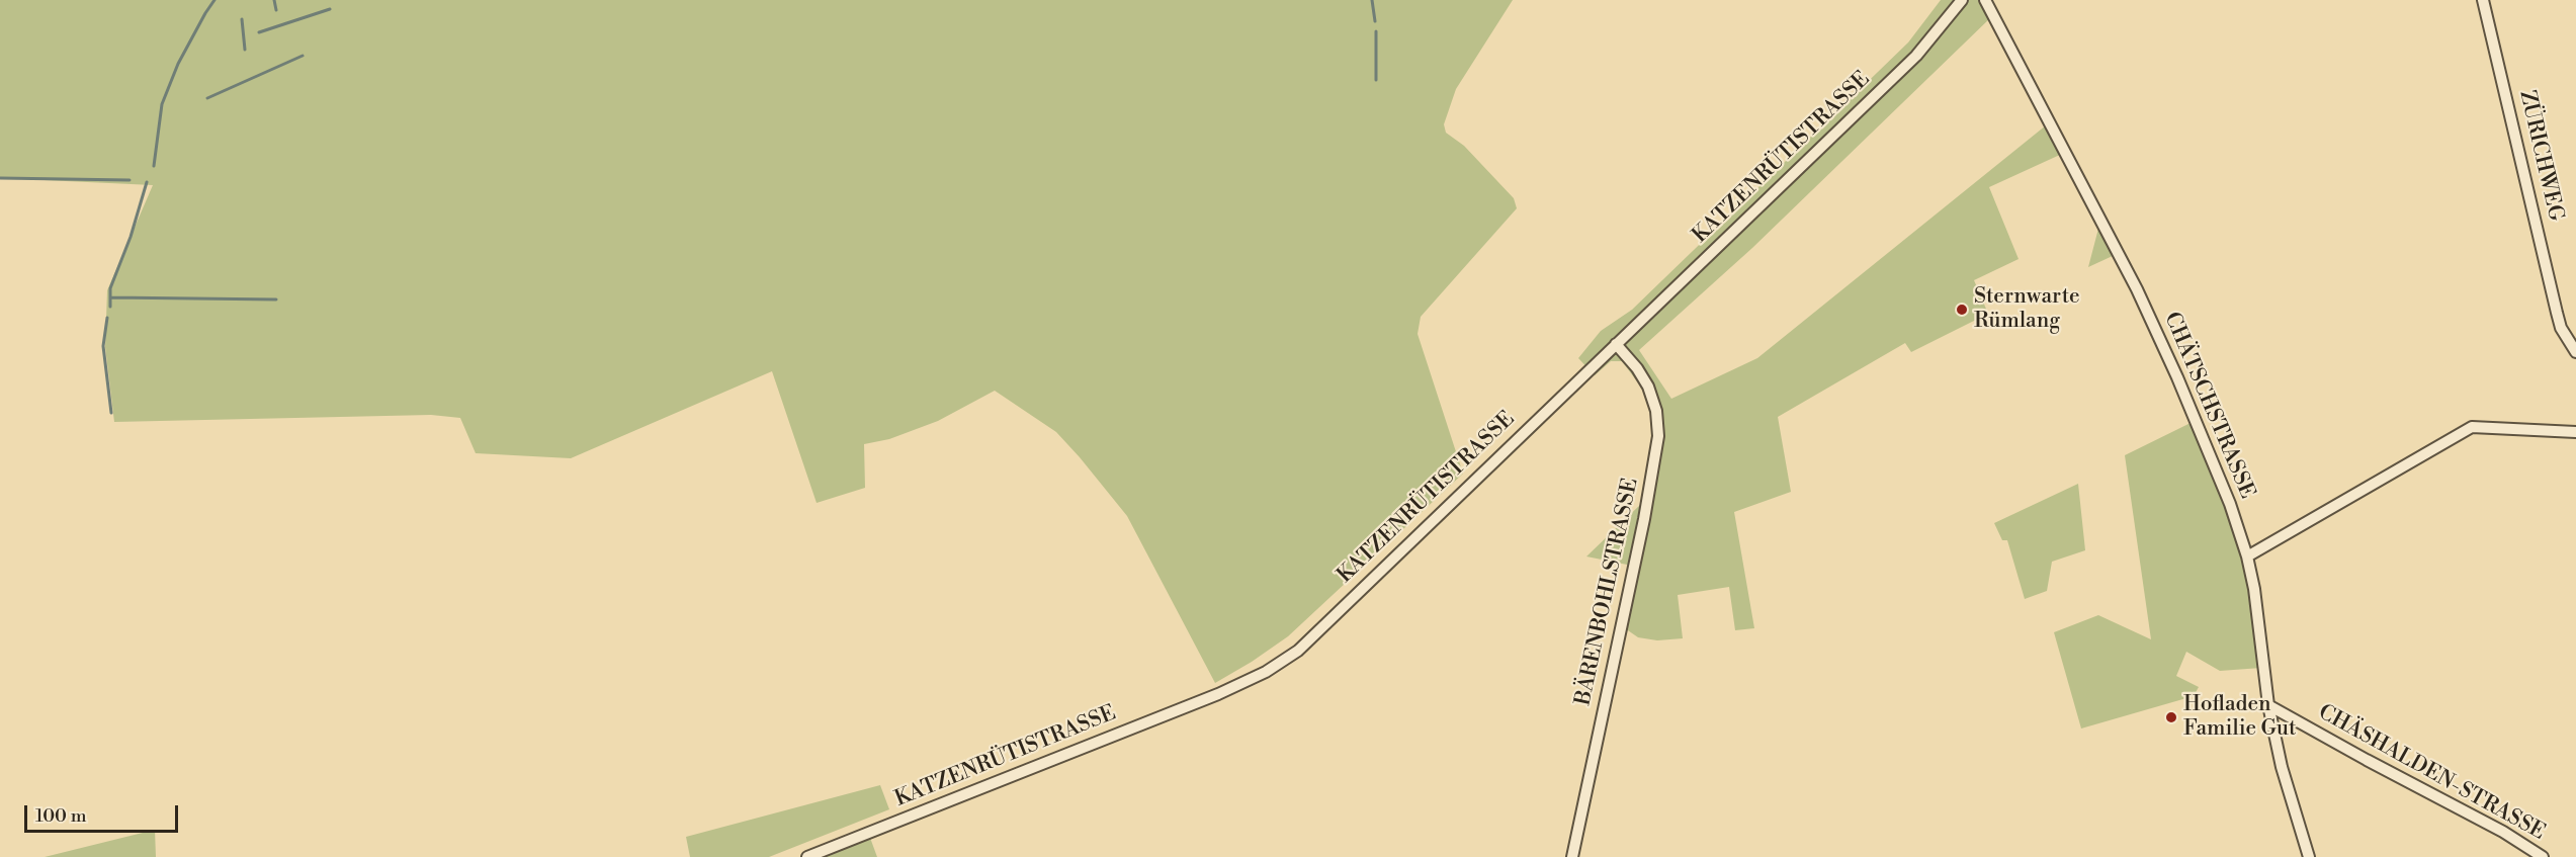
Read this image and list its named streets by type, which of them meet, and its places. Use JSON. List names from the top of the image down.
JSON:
{
  "streets": {
    "street": [
      "ZÜRICHWEG",
      "KATZENRÜTISTRASSE",
      "CHÄTSCHSTRASSE",
      "BÄRENBOHLSTRASSE",
      "CHÄSHALDEN-STRASSE"
    ]
  },
  "crossings": [
    ["KATZENRÜTISTRASSE", "BÄRENBOHLSTRASSE"],
    ["CHÄTSCHSTRASSE", "CHÄSHALDEN-STRASSE"]
  ],
  "places": ["Sternwarte Rümlang", "Hofladen Familie Gut"],
  "scale_bar": "100 m"
}
